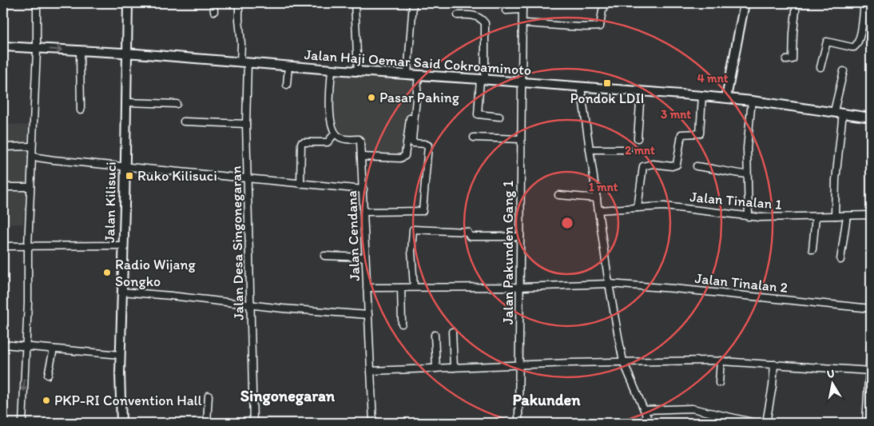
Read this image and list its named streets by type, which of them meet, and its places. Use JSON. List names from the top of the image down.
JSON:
{
  "streets": {
    "main road": ["Jalan Haji Oemar Said Cokroaminoto", "Jalan Kilisuci"],
    "street": [
      "Jalan Tinalan 1",
      "Jalan Cendana",
      "Jalan Desa Singonegaran",
      "Jalan Pakunden Gang 1",
      "Jalan Tinalan 2"
    ]
  },
  "crossings": [
    ["Jalan Haji Oemar Said Cokroaminoto", "Jalan Kilisuci"],
    ["Jalan Haji Oemar Said Cokroaminoto", "Jalan Desa Singonegaran"],
    ["Jalan Haji Oemar Said Cokroaminoto", "Jalan Pakunden Gang 1"],
    ["Jalan Cendana", "Jalan Tinalan 2"],
    ["Jalan Pakunden Gang 1", "Jalan Tinalan 2"]
  ],
  "districts": ["Singonegaran", "Pakunden"],
  "places": {
    "transit": ["Pondok LDII", "Ruko Kilisuci"],
    "other": ["Pasar Pahing", "Radio Wijang Songko", "PKP-RI Convention Hall"]
  },
  "north": "top",
  "rings": [
    "4 mnt",
    "3 mnt",
    "2 mnt",
    "1 mnt"
  ]
}
